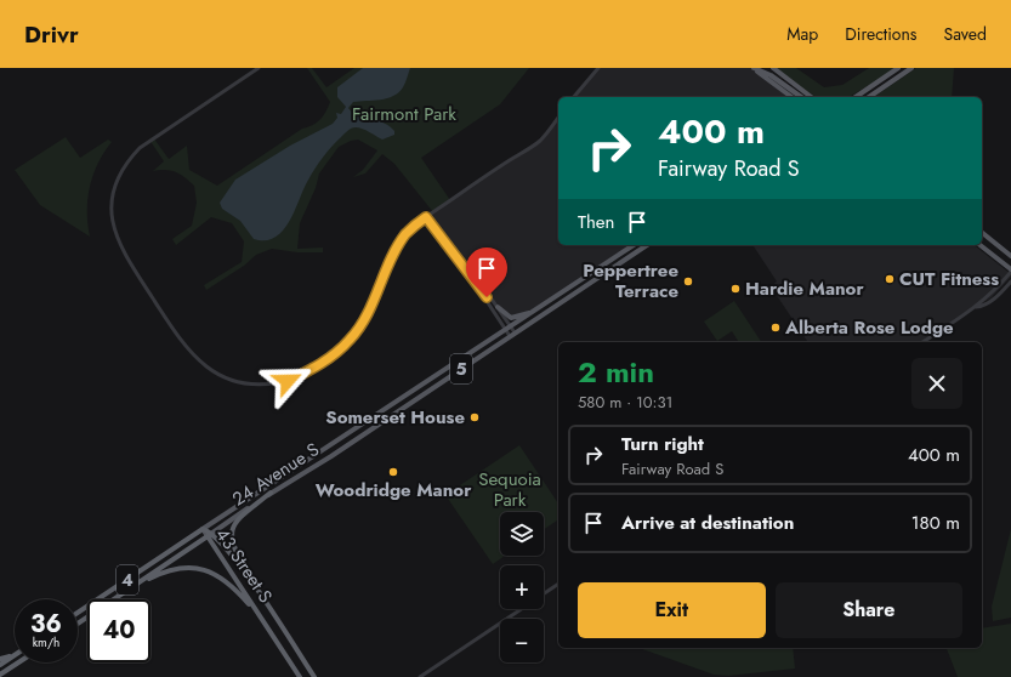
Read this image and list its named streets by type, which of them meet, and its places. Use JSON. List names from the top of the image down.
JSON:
{
  "streets": {
    "highway": ["43 Street S", "4"],
    "main road": ["5", "24 Avenue S"]
  },
  "crossings": [
    ["24 Avenue S", "43 Street S"],
    ["24 Avenue S", "4"],
    ["43 Street S", "4"]
  ],
  "parks": ["Fairmont Park", "Sequoia Park"],
  "places": [
    "CUT Fitness",
    "Peppertree Terrace",
    "Hardie Manor",
    "Alberta Rose Lodge",
    "Somerset House",
    "Woodridge Manor"
  ],
  "page": {
    "header": "Drivr",
    "nav": ["Map", "Directions", "Saved"],
    "turn": ["400 m", "Fairway Road S"],
    "then": "Then",
    "heading": ["2 min", "580 m · 10:31"],
    "list": [
      {
        "name": "Turn right",
        "note": "Fairway Road S",
        "value": "400 m"
      },
      {
        "name": "Arrive at destination",
        "value": "180 m"
      }
    ],
    "map_buttons": ["+", "−"],
    "buttons": ["Exit", "Share"],
    "speed": "36 km/h",
    "limit": "40"
  }
}
